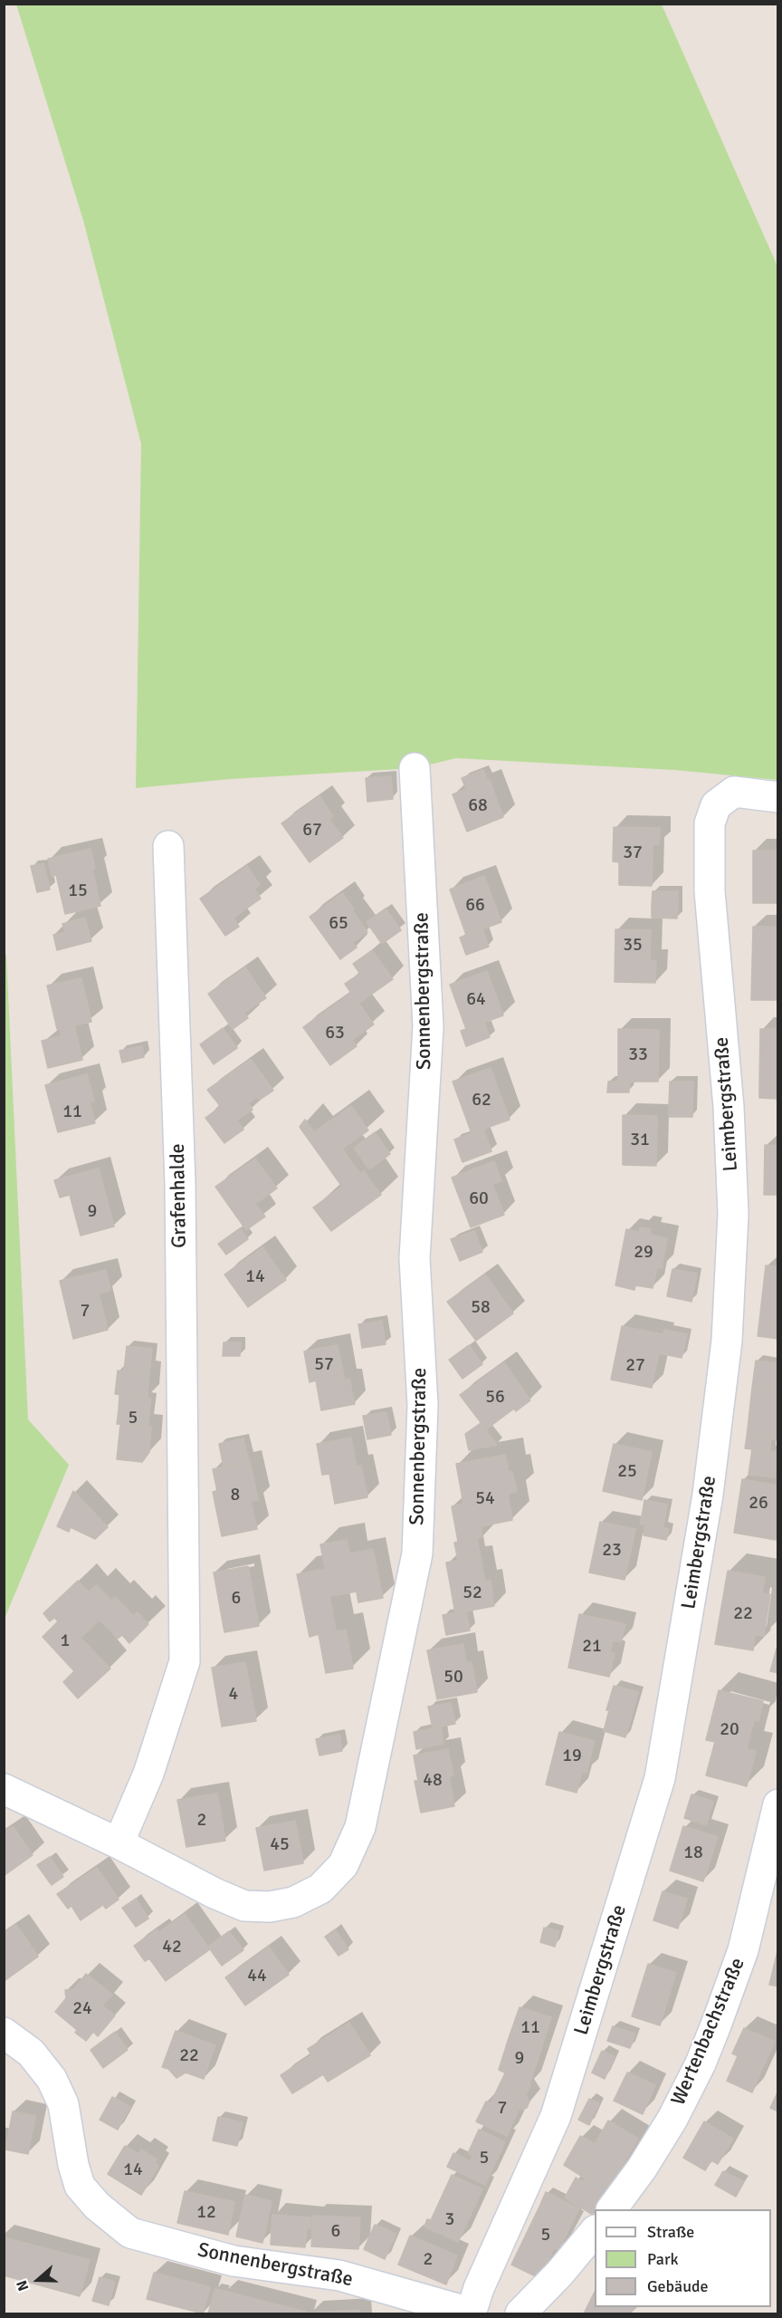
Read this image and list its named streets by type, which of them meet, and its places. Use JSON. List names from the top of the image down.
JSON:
{
  "streets": {
    "street": [
      "Sonnenbergstraße",
      "Leimbergstraße",
      "Grafenhalde",
      "Wertenbachstraße"
    ]
  },
  "crossings": [
    ["Sonnenbergstraße", "Leimbergstraße"],
    ["Sonnenbergstraße", "Grafenhalde"]
  ],
  "house_numbers": [
    "68",
    "67",
    "37",
    "15",
    "66",
    "65",
    "35",
    "64",
    "63",
    "33",
    "62",
    "11",
    "31",
    "60",
    "9",
    "29",
    "14",
    "58",
    "7",
    "57",
    "27",
    "56",
    "5",
    "25",
    "8",
    "54",
    "26",
    "23",
    "52",
    "6",
    "22",
    "1",
    "21",
    "50",
    "4",
    "20",
    "19",
    "48",
    "2",
    "45",
    "18",
    "42",
    "44",
    "24",
    "11",
    "22",
    "9",
    "7",
    "5",
    "14",
    "12",
    "3",
    "6",
    "5",
    "2"
  ],
  "legend": ["Straße", "Park", "Gebäude"],
  "north": "left"
}
